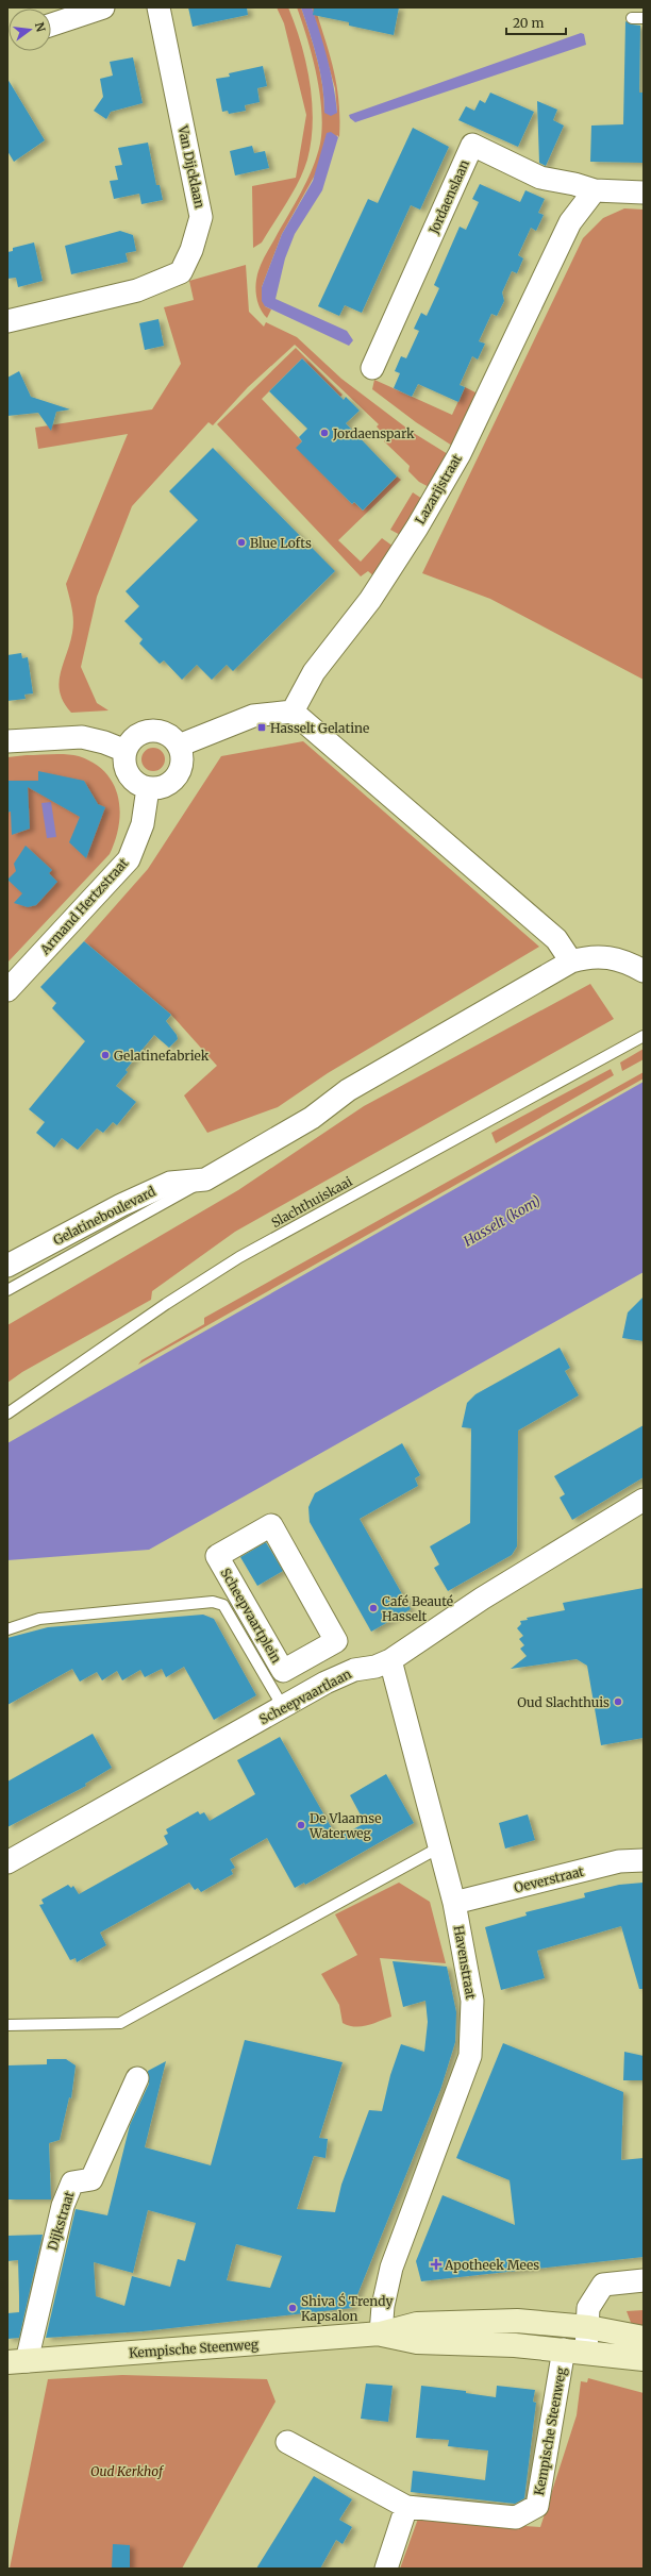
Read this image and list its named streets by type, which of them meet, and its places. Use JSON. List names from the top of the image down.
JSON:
{
  "streets": {
    "main road": ["Kempische Steenweg"],
    "street": [
      "Van Dijcklaan",
      "Jordaenslaan",
      "Lazarijstraat",
      "Armand Hertzstraat",
      "Gelatineboulevard",
      "Scheepvaartplein",
      "Scheepvaartlaan",
      "Oeverstraat",
      "Havenstraat",
      "Dijkstraat"
    ],
    "lane": ["Slachthuiskaai"]
  },
  "crossings": [
    ["Jordaenslaan", "Lazarijstraat"],
    ["Scheepvaartlaan", "Havenstraat"],
    ["Oeverstraat", "Havenstraat"],
    ["Havenstraat", "Kempische Steenweg"],
    ["Dijkstraat", "Kempische Steenweg"]
  ],
  "water": ["Hasselt (kom)"],
  "parks": ["Oud Kerkhof"],
  "places": {
    "other": [
      "Jordaenspark",
      "Blue Lofts",
      "Gelatinefabriek",
      "Café Beauté Hasselt",
      "Oud Slachthuis",
      "De Vlaamse Waterweg",
      "Shiva Ś Trendy Kapsalon"
    ],
    "transit": ["Hasselt Gelatine"],
    "health": ["Apotheek Mees"]
  },
  "scale_bar": "20 m",
  "north": "right"
}
